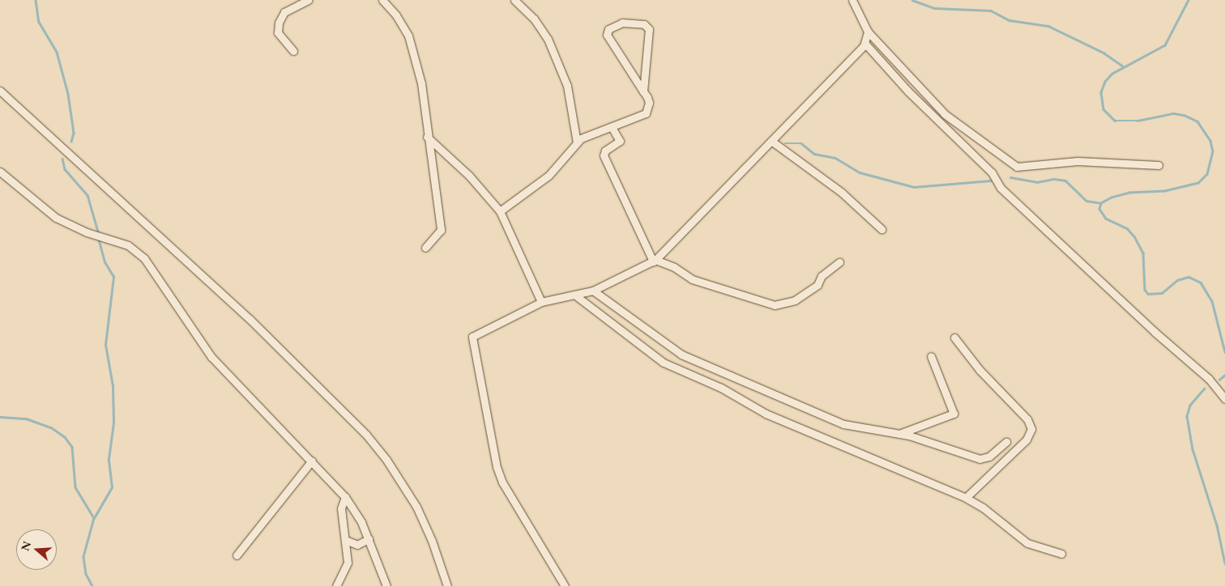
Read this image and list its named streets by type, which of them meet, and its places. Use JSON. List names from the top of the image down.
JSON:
{
  "north": "left"
}
